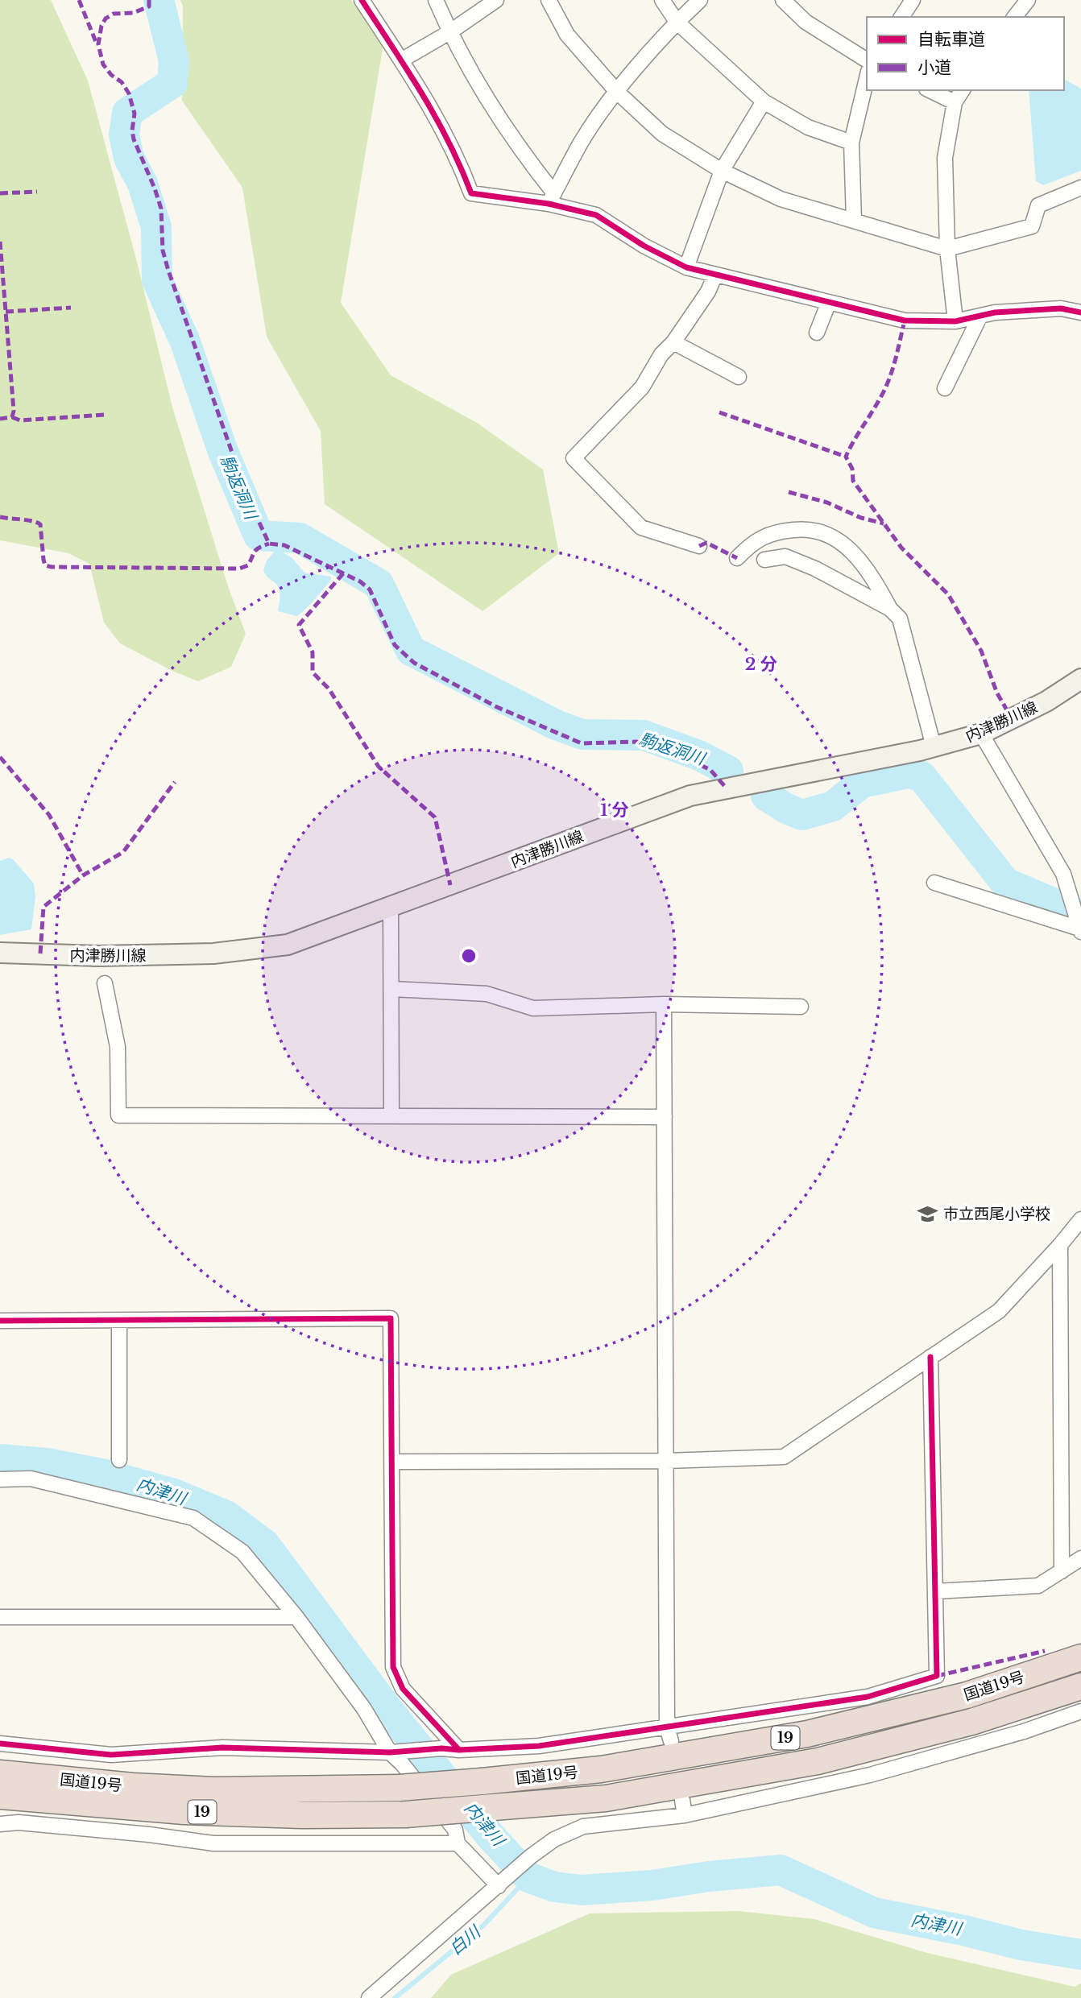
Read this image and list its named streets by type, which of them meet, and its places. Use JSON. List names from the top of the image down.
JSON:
{
  "streets": {
    "highway": ["国道19号", "19"],
    "main road": ["内津勝川線"]
  },
  "water": ["駒返洞川", "内津川", "白川"],
  "places": {
    "school or university": ["市立西尾小学校"]
  },
  "legend": ["自転車道", "小道"],
  "rings": ["2 分", "1 分"]
}
